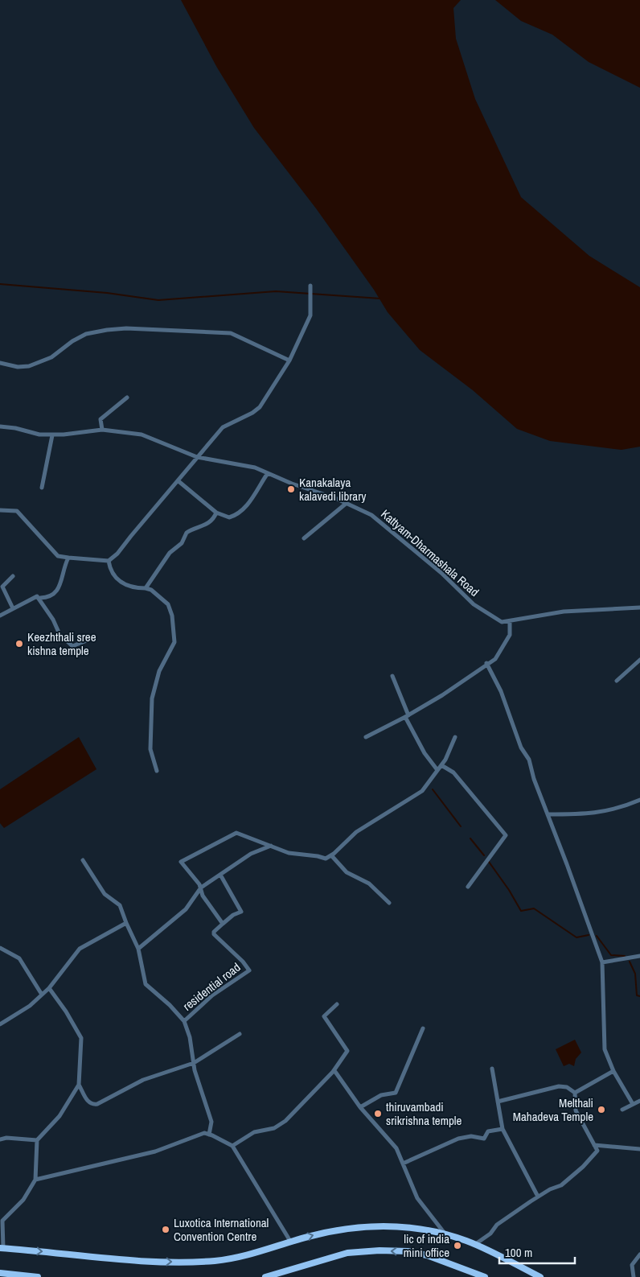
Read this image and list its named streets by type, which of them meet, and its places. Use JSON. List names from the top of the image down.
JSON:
{
  "streets": {
    "street": ["Kattyam-Dharmashala Road", "residential road"]
  },
  "places": [
    "Kanakalaya kalavedi library",
    "Keezhthali sree kishna temple",
    "Melthali Mahadeva Temple",
    "thiruvambadi srikrishna temple",
    "Luxotica International Convention Centre",
    "lic of india mini office"
  ],
  "scale_bar": "100 m"
}
